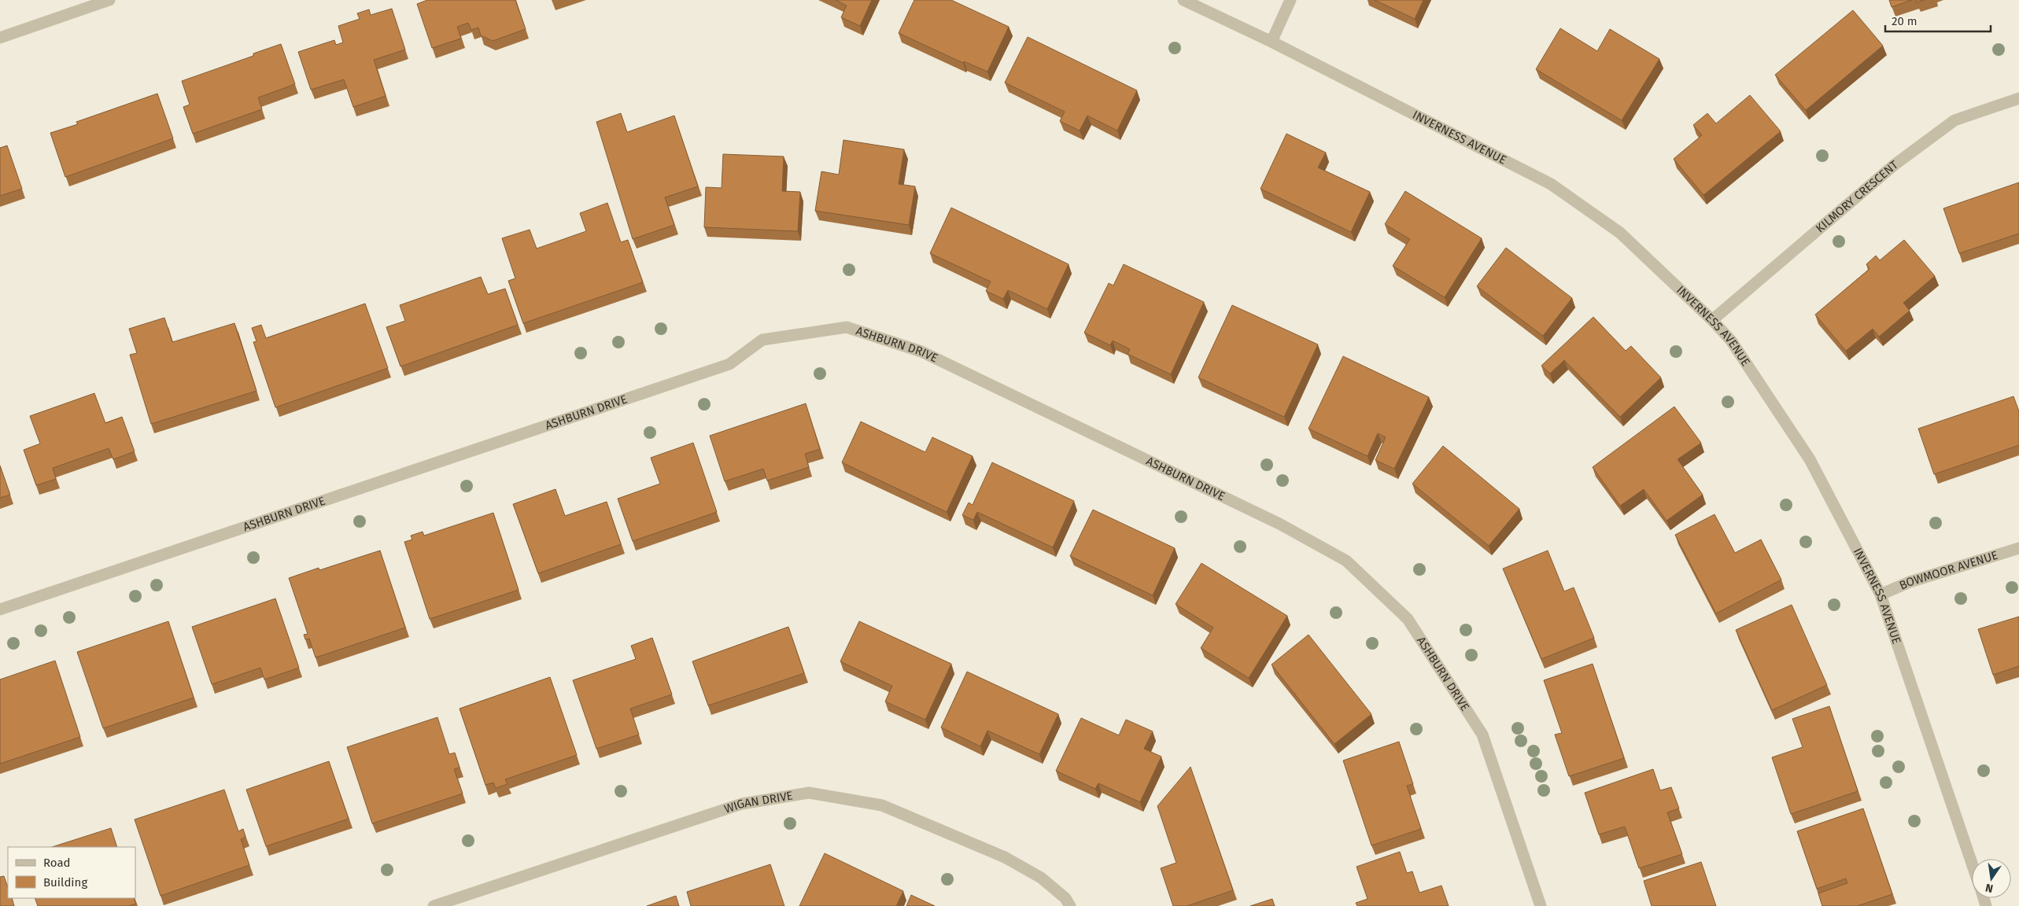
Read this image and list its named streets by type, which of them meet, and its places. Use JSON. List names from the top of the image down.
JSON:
{
  "streets": {
    "street": [
      "INVERNESS AVENUE",
      "KILMORY CRESCENT",
      "ASHBURN DRIVE",
      "BOWMOOR AVENUE",
      "WIGAN DRIVE"
    ]
  },
  "crossings": [
    ["INVERNESS AVENUE", "KILMORY CRESCENT"],
    ["INVERNESS AVENUE", "BOWMOOR AVENUE"]
  ],
  "legend": ["Road", "Building"],
  "scale_bar": "20 m",
  "north": "bottom"
}
